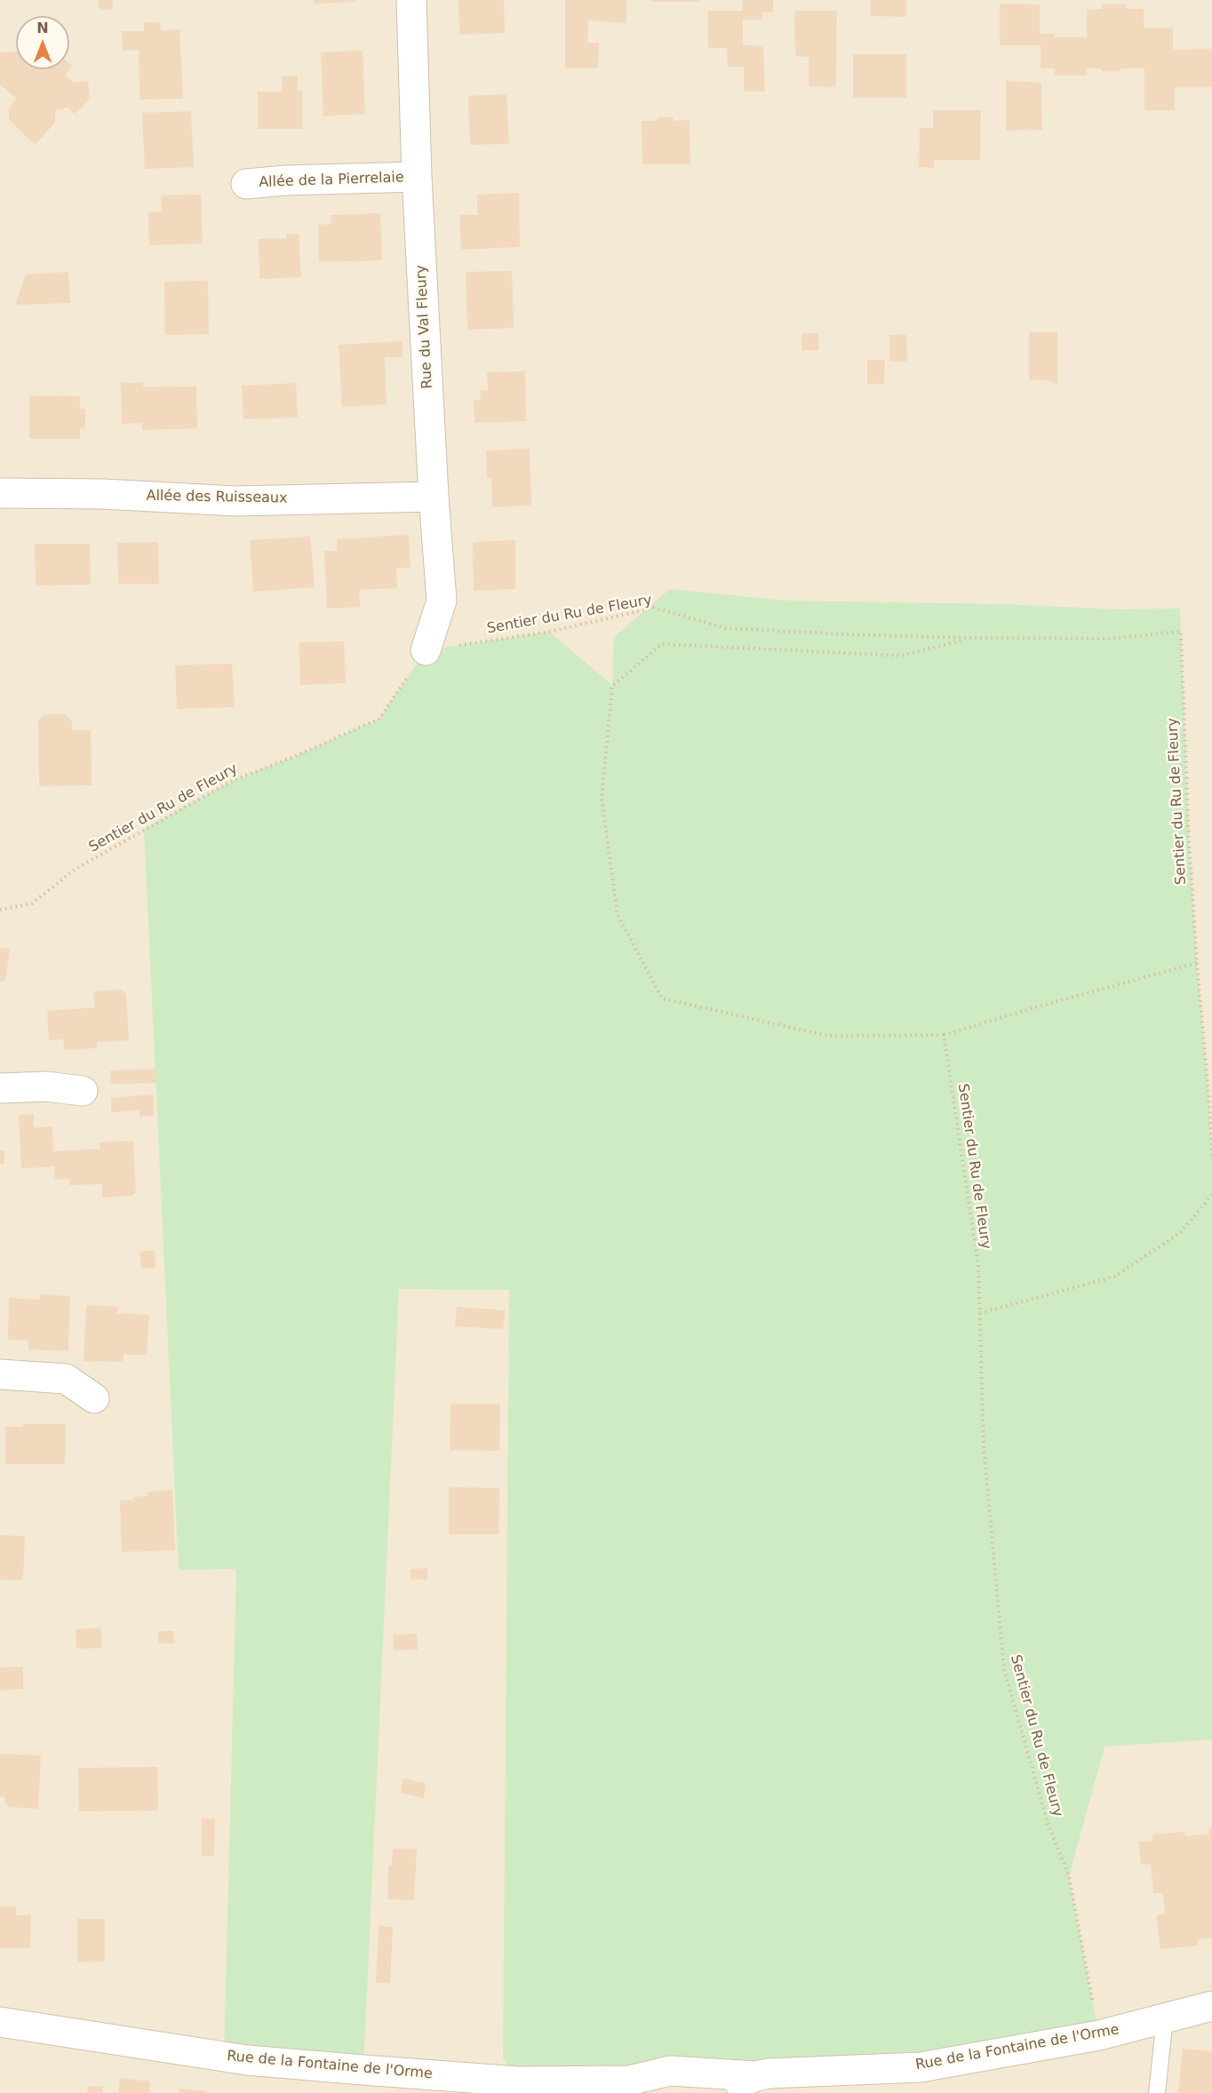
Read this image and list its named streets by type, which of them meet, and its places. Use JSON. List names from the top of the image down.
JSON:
{
  "streets": {
    "street": [
      "Allée de la Pierrelaie",
      "Rue du Val Fleury",
      "Allée des Ruisseaux",
      "Rue de la Fontaine de l'Orme"
    ],
    "path": ["Sentier du Ru de Fleury"]
  },
  "crossings": [
    ["Allée de la Pierrelaie", "Rue du Val Fleury"],
    ["Rue du Val Fleury", "Allée des Ruisseaux"],
    ["Rue du Val Fleury", "Sentier du Ru de Fleury"],
    ["Sentier du Ru de Fleury", "Rue de la Fontaine de l'Orme"]
  ],
  "north": "top"
}
